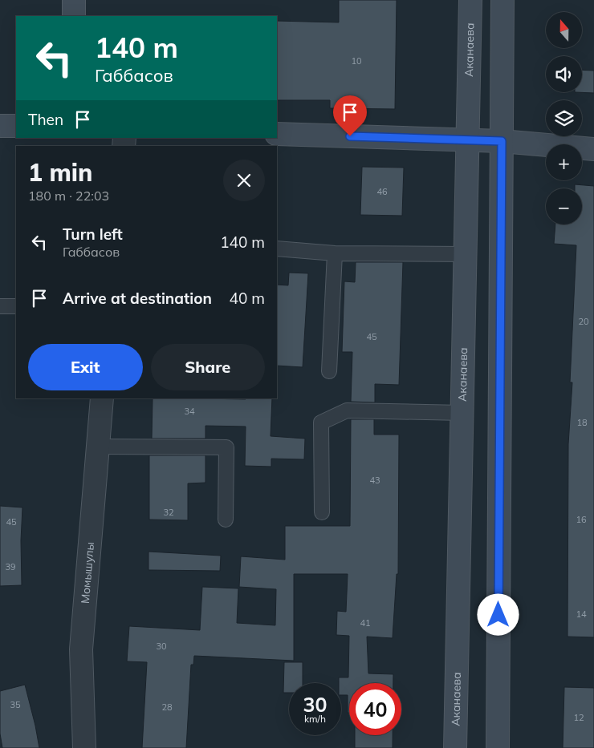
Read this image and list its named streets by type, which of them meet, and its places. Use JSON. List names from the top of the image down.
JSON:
{
  "streets": {
    "street": ["Аканаева", "Момышулы"]
  },
  "house_numbers": [
    "10",
    "46",
    "20",
    "45",
    "34",
    "18",
    "43",
    "32",
    "16",
    "45",
    "39",
    "14",
    "41",
    "30",
    "35",
    "28",
    "12"
  ],
  "north": "top",
  "page": {
    "map_buttons": ["+", "−"],
    "turn": ["140 m", "Габбасов"],
    "then": "Then",
    "heading": ["1 min", "180 m · 22:03"],
    "list": [
      {
        "name": "Turn left",
        "note": "Габбасов",
        "value": "140 m"
      },
      {
        "name": "Arrive at destination",
        "value": "40 m"
      }
    ],
    "buttons": ["Exit", "Share"],
    "speed": "30 km/h",
    "limit": "40"
  }
}
